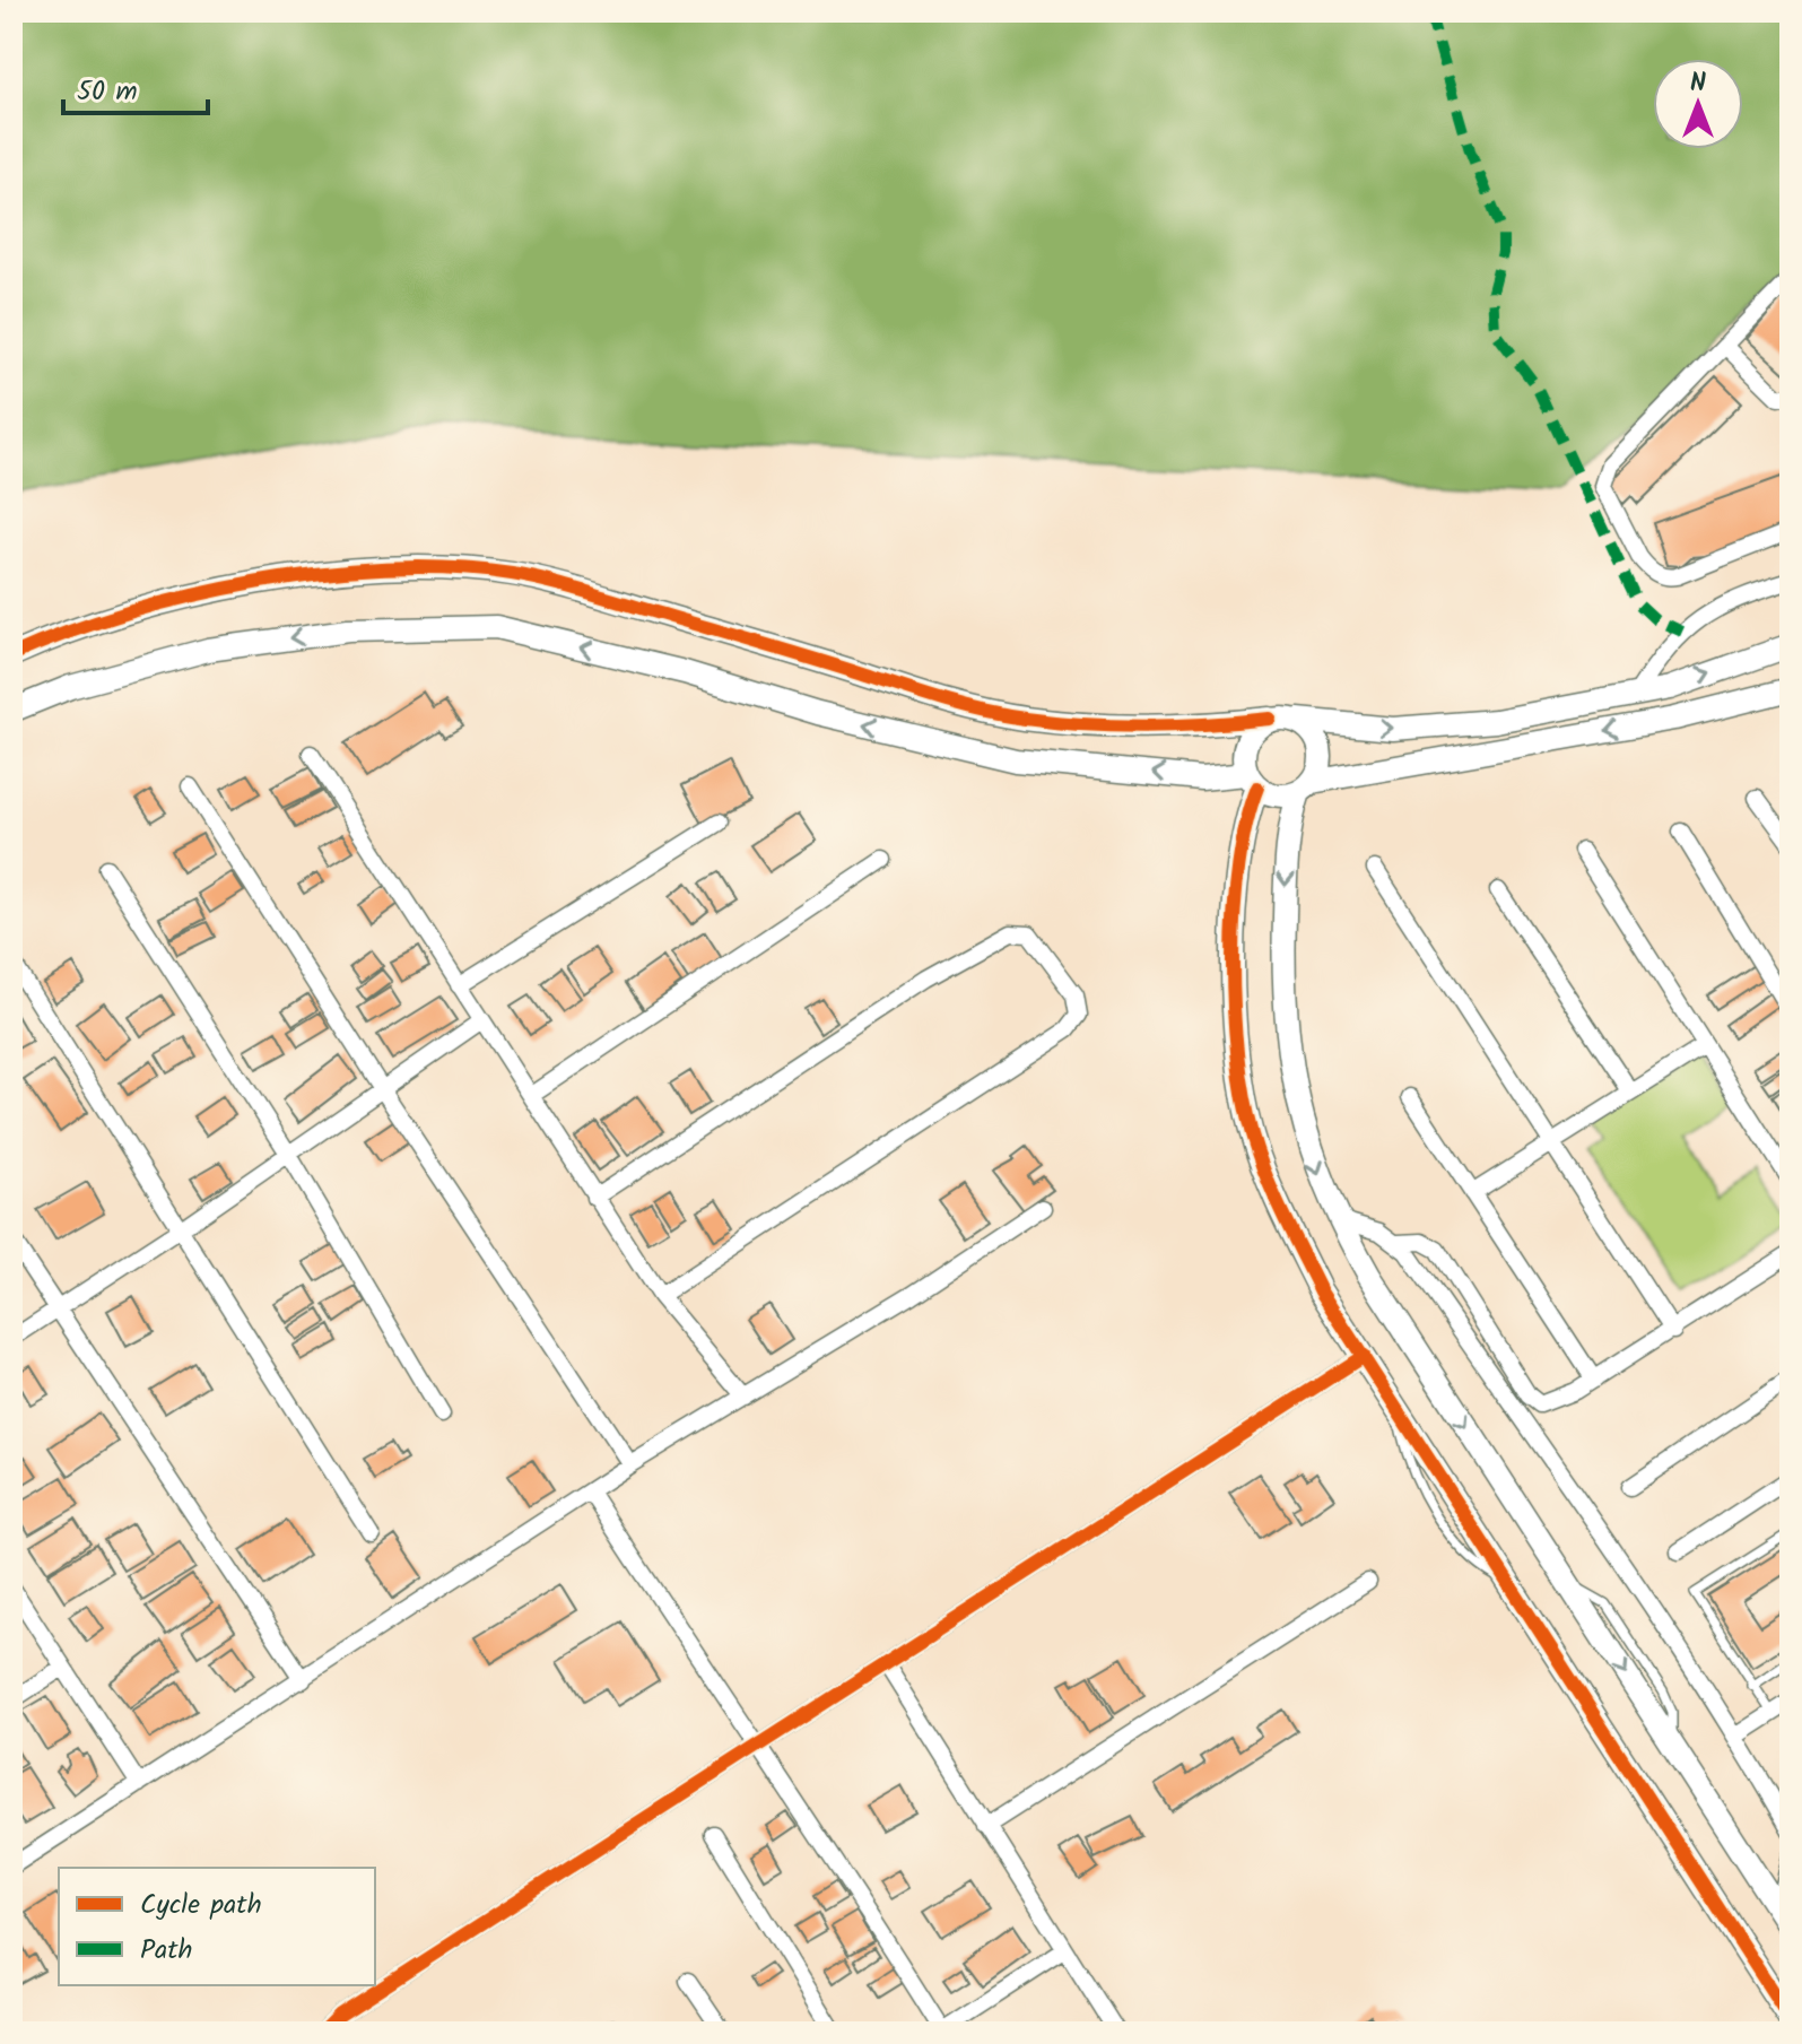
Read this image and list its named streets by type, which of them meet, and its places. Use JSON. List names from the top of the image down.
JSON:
{
  "legend": ["Cycle path", "Path"],
  "scale_bar": "50 m",
  "north": "top"
}
